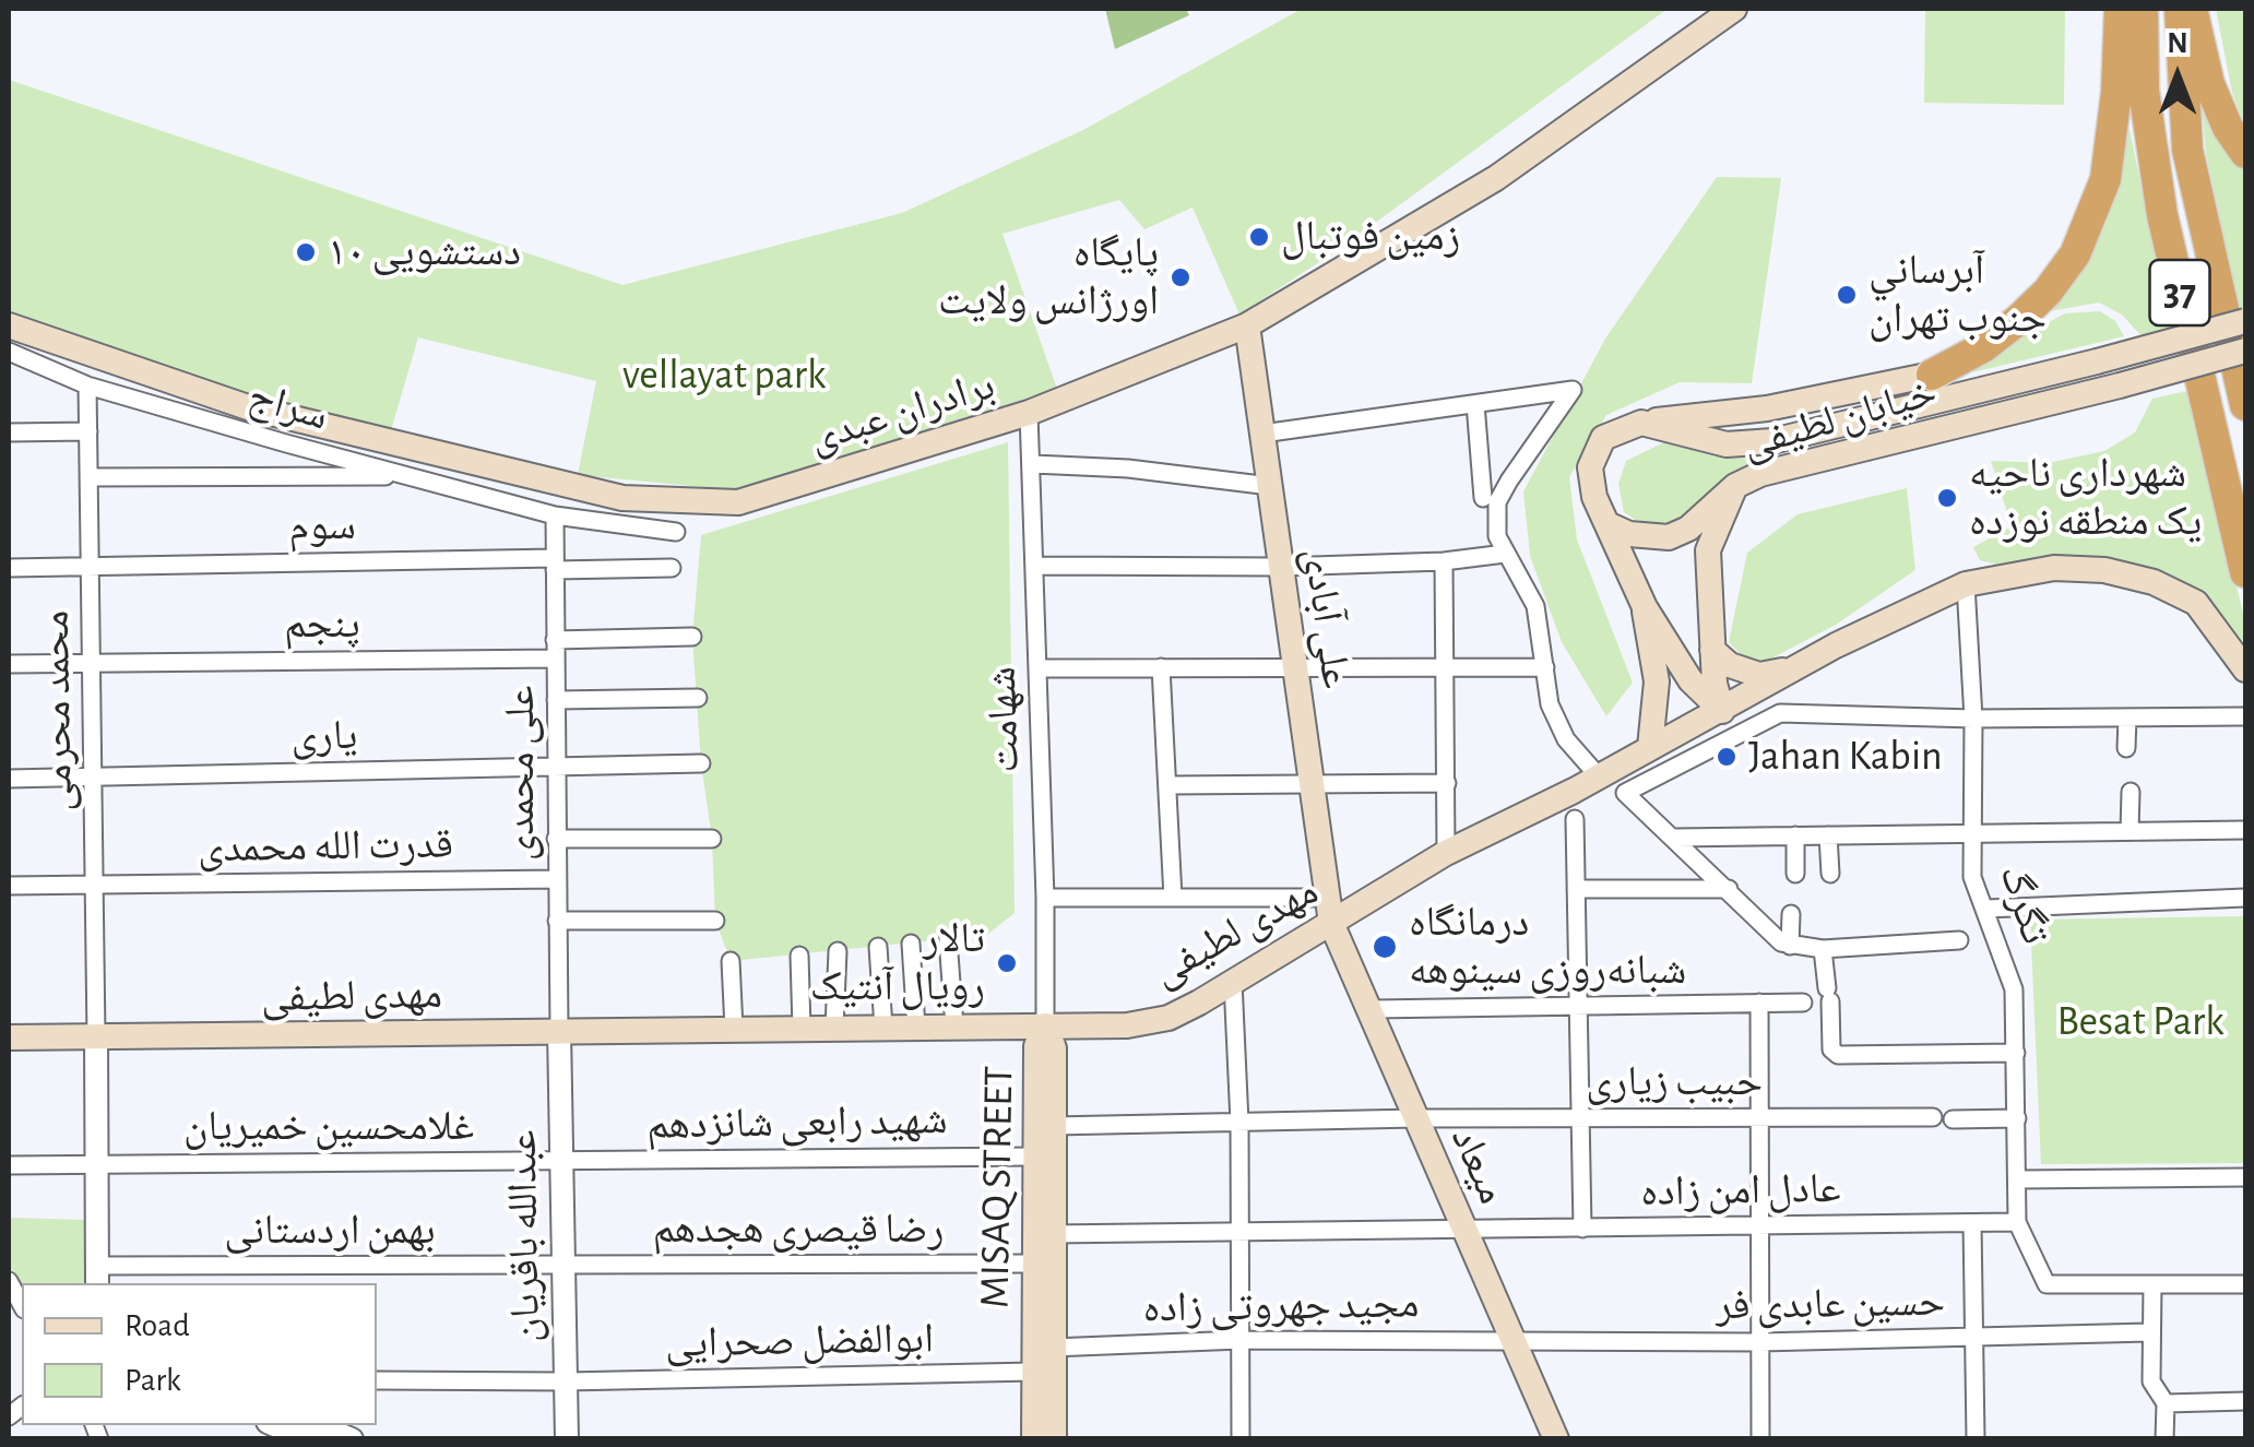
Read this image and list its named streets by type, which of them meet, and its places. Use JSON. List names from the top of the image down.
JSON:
{
  "streets": {
    "highway": ["37"],
    "main road": [
      "برادران عبدی",
      "خیابان لطیفی",
      "علی آبادی",
      "مهدی لطیفی",
      "میعاد",
      "MISAQ STREET"
    ],
    "street": [
      "سراج",
      "سوم",
      "پنجم",
      "محمد محرمی",
      "شهامت",
      "یاری",
      "علی محمدی",
      "قدرت الله محمدی",
      "تگرگ",
      "حبیب زیاری",
      "شهید رابعی شانزدهم",
      "غلامحسین خمیریان",
      "عادل امن زاده",
      "رضا قیصری هجدهم",
      "بهمن اردستانی",
      "عبدالله باقریان",
      "حسین عابدی‌ فر",
      "مجید جهروتی زاده",
      "ابوالفضل صحرایی"
    ]
  },
  "crossings": [
    ["سراج", "محمد محرمی"],
    ["سراج", "علی محمدی"],
    ["برادران عبدی", "علی آبادی"],
    ["برادران عبدی", "شهامت"],
    ["سوم", "محمد محرمی"],
    ["سوم", "علی محمدی"],
    ["علی آبادی", "مهدی لطیفی"],
    ["علی آبادی", "میعاد"],
    ["پنجم", "محمد محرمی"],
    ["پنجم", "علی محمدی"],
    ["محمد محرمی", "یاری"],
    ["محمد محرمی", "قدرت الله محمدی"],
    ["محمد محرمی", "مهدی لطیفی"],
    ["شهامت", "مهدی لطیفی"],
    ["شهامت", "MISAQ STREET"],
    ["یاری", "علی محمدی"],
    ["علی محمدی", "قدرت الله محمدی"],
    ["علی محمدی", "مهدی لطیفی"],
    ["علی محمدی", "عبدالله باقریان"],
    ["تگرگ", "مهدی لطیفی"],
    ["تگرگ", "عادل امن زاده"],
    ["مهدی لطیفی", "میعاد"],
    ["مهدی لطیفی", "MISAQ STREET"],
    ["مهدی لطیفی", "عبدالله باقریان"],
    ["حبیب زیاری", "میعاد"],
    ["حبیب زیاری", "MISAQ STREET"],
    ["شهید رابعی شانزدهم", "غلامحسین خمیریان"],
    ["شهید رابعی شانزدهم", "MISAQ STREET"],
    ["شهید رابعی شانزدهم", "عبدالله باقریان"],
    ["غلامحسین خمیریان", "عبدالله باقریان"],
    ["میعاد", "عادل امن زاده"],
    ["میعاد", "حسین عابدی‌ فر"],
    ["میعاد", "مجید جهروتی زاده"],
    ["MISAQ STREET", "عادل امن زاده"],
    ["MISAQ STREET", "رضا قیصری هجدهم"],
    ["MISAQ STREET", "مجید جهروتی زاده"],
    ["MISAQ STREET", "ابوالفضل صحرایی"],
    ["رضا قیصری هجدهم", "بهمن اردستانی"],
    ["رضا قیصری هجدهم", "عبدالله باقریان"],
    ["بهمن اردستانی", "عبدالله باقریان"],
    ["عبدالله باقریان", "ابوالفضل صحرایی"],
    ["حسین عابدی‌ فر", "مجید جهروتی زاده"]
  ],
  "parks": ["vellayat park", "Besat Park"],
  "places": [
    "زمین فوتبال",
    "دستشویی ۱۰",
    "پایگاه اورژانس ولایت",
    "آبرساني جنوب تهران",
    "شهرداری ناحیه یک منطقه نوزده",
    "Jahan Kabin",
    "درمانگاه شبانه‌روزی سینوهه",
    "تالار رویال آنتیک"
  ],
  "legend": ["Road", "Park"],
  "north": "top"
}
